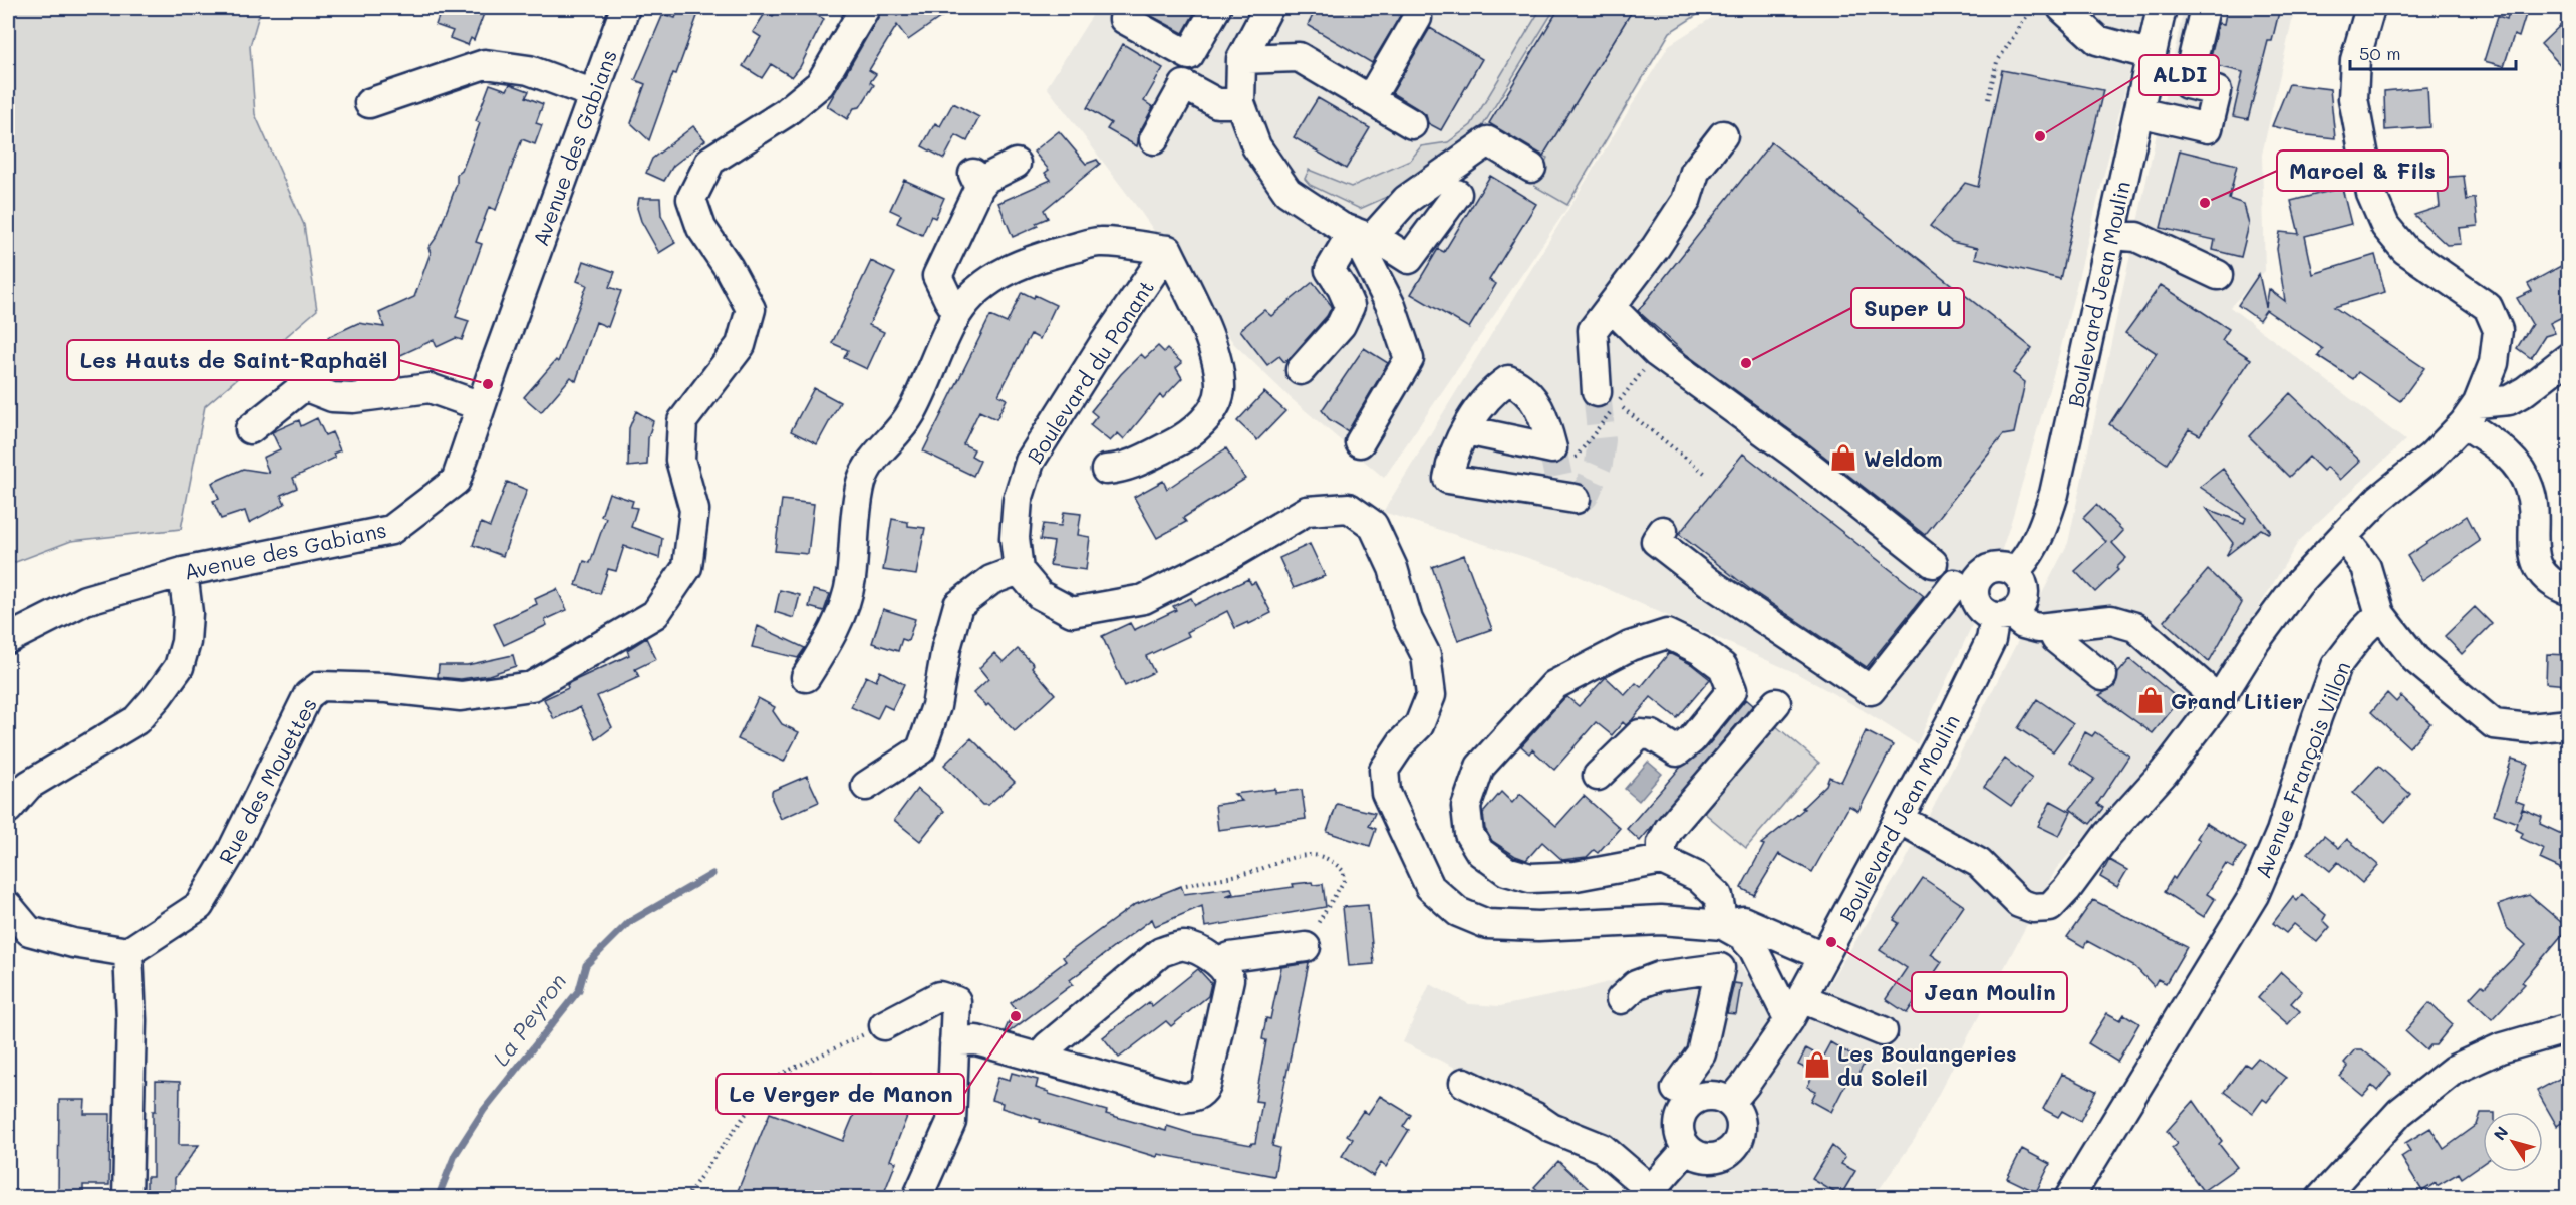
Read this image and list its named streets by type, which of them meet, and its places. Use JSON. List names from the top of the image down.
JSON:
{
  "streets": {
    "street": [
      "Avenue des Gabians",
      "Boulevard Jean Moulin",
      "Boulevard du Ponant",
      "Avenue François Villon",
      "Rue des Mouettes"
    ]
  },
  "water": ["La Peyron"],
  "places": {
    "other": [
      "ALDI",
      "Marcel & Fils",
      "Super U",
      "Les Hauts de Saint-Raphaël",
      "Jean Moulin",
      "Le Verger de Manon"
    ],
    "shop": ["Weldom", "Grand Litier", "Les Boulangeries du Soleil"]
  },
  "scale_bar": "50 m",
  "north": "top left"
}
